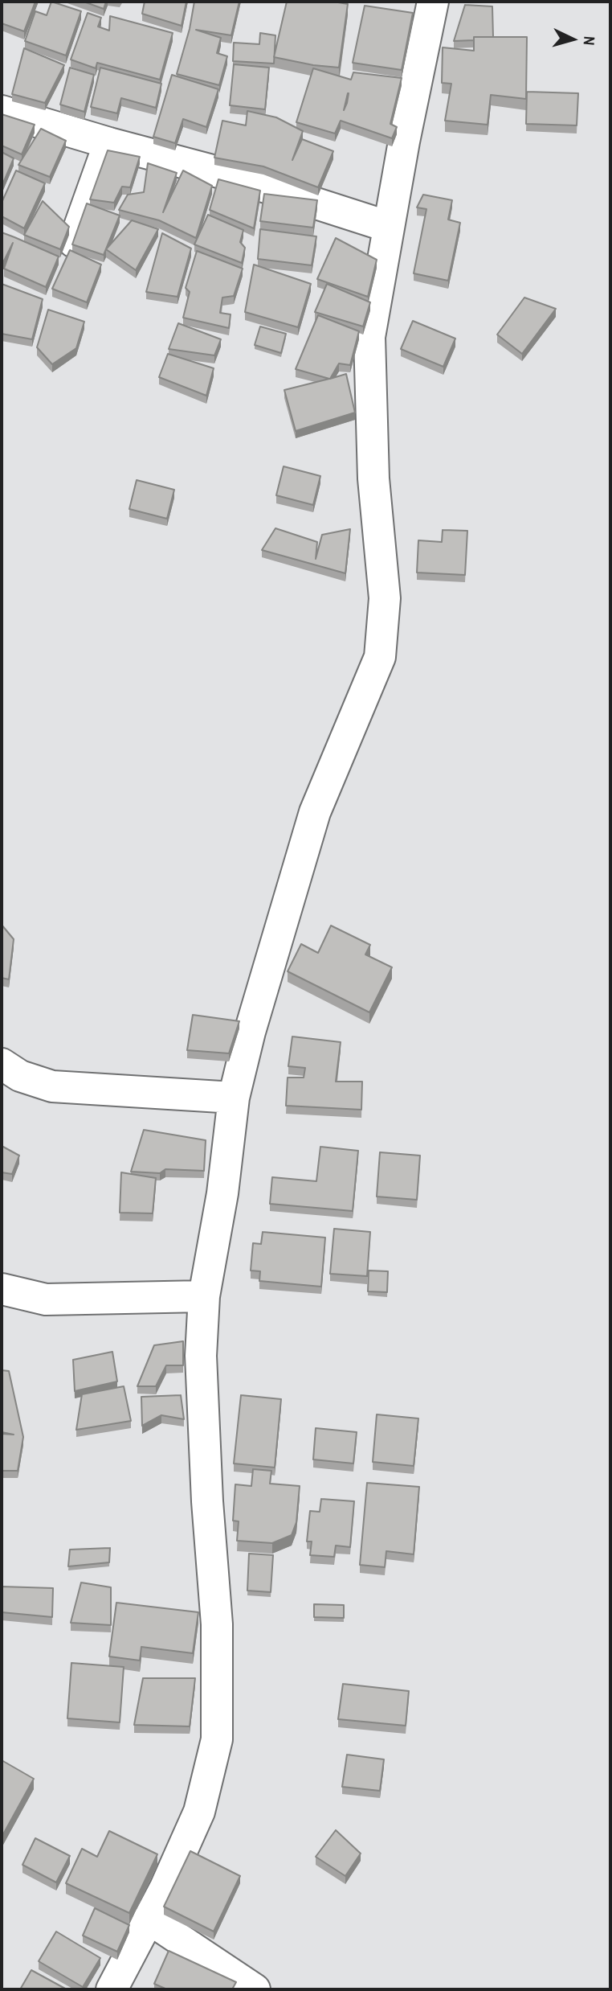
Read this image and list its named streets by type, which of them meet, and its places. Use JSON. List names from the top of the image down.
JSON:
{
  "north": "right"
}
